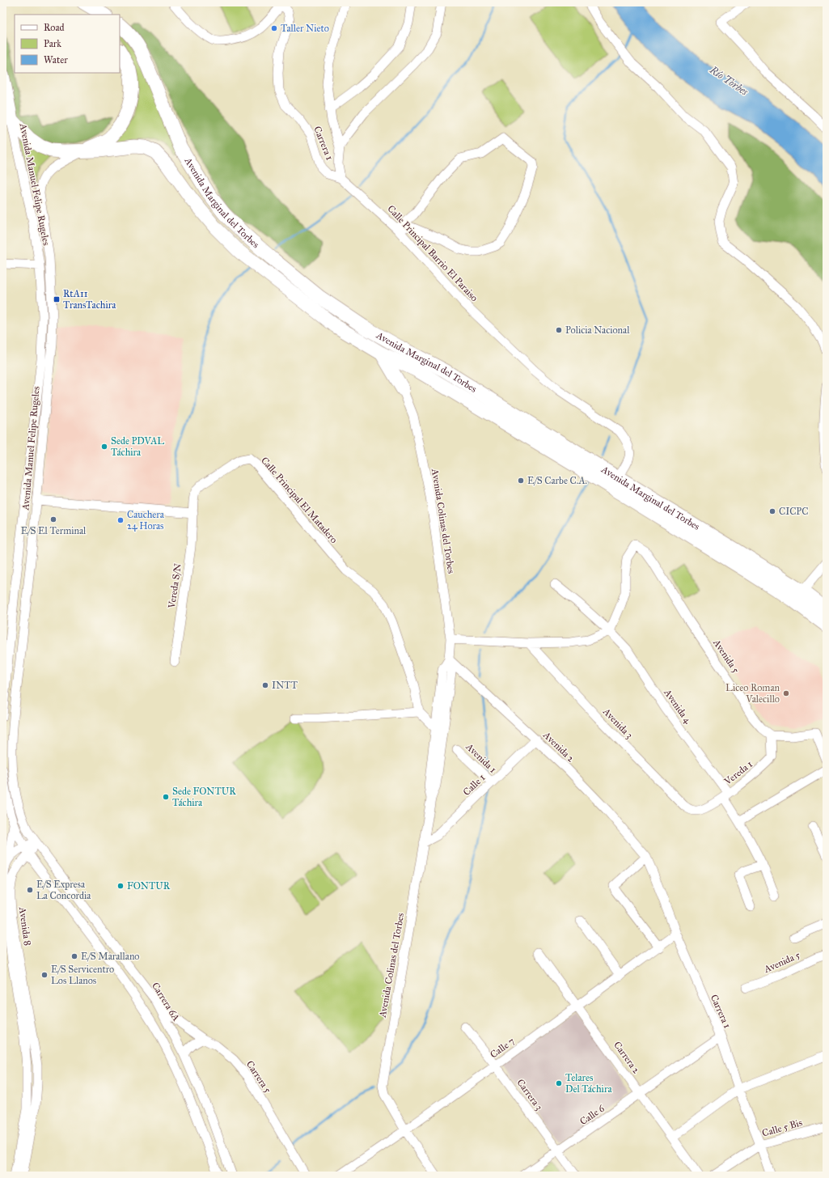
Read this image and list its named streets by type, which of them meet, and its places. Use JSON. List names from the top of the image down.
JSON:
{
  "streets": {
    "highway": ["Avenida Marginal del Torbes"],
    "street": [
      "Carrera 1",
      "Avenida Manuel Felipe Rugeles",
      "Calle Principal Barrio El Paraiso",
      "Calle Principal El Matadero",
      "Avenida Colinas del Torbes",
      "Vereda S/N",
      "Avenida 5",
      "Avenida 4",
      "Avenida 3",
      "Avenida 2",
      "Avenida 1",
      "Vereda 1",
      "Calle 1",
      "Avenida 8",
      "Carrera 6A",
      "Calle 7",
      "Carrera 2",
      "Carrera 5",
      "Carrera 3",
      "Calle 6",
      "Calle 5 Bis"
    ]
  },
  "crossings": [
    ["Carrera 1", "Calle Principal Barrio El Paraiso"],
    ["Carrera 1", "Avenida 2"],
    ["Carrera 1", "Calle 7"],
    ["Carrera 1", "Calle 6"],
    ["Carrera 1", "Calle 5 Bis"],
    ["Avenida Manuel Felipe Rugeles", "Avenida Marginal del Torbes"],
    ["Avenida Manuel Felipe Rugeles", "Avenida 8"],
    ["Avenida Manuel Felipe Rugeles", "Carrera 6A"],
    ["Avenida Marginal del Torbes", "Calle Principal Barrio El Paraiso"],
    ["Calle Principal El Matadero", "Vereda S/N"],
    ["Avenida Colinas del Torbes", "Avenida 2"],
    ["Avenida Colinas del Torbes", "Calle 1"],
    ["Avenida Colinas del Torbes", "Calle 7"],
    ["Avenida 5", "Avenida 4"],
    ["Avenida 5", "Vereda 1"],
    ["Avenida 4", "Vereda 1"],
    ["Avenida 3", "Vereda 1"],
    ["Avenida 2", "Calle 1"],
    ["Avenida 1", "Calle 1"],
    ["Avenida 8", "Carrera 6A"],
    ["Carrera 6A", "Carrera 5"],
    ["Calle 7", "Carrera 2"],
    ["Calle 7", "Carrera 3"],
    ["Carrera 2", "Calle 6"],
    ["Carrera 3", "Calle 6"]
  ],
  "water": ["Río Torbes"],
  "places": {
    "other": [
      "Taller Nieto",
      "Policia Nacional",
      "Sede PDVAL Táchira",
      "E/S Carbe C.A.",
      "CICPC",
      "E/S El Terminal",
      "Cauchera 24 Horas",
      "INTT",
      "Liceo Roman Valecillo",
      "Sede FONTUR Táchira",
      "FONTUR",
      "E/S Expresa La Concordia",
      "E/S Marallano",
      "E/S Servicentro Los Llanos",
      "Telares Del Táchira"
    ],
    "transit": ["RtA11 TransTachira"]
  },
  "legend": ["Road", "Park", "Water"]
}
